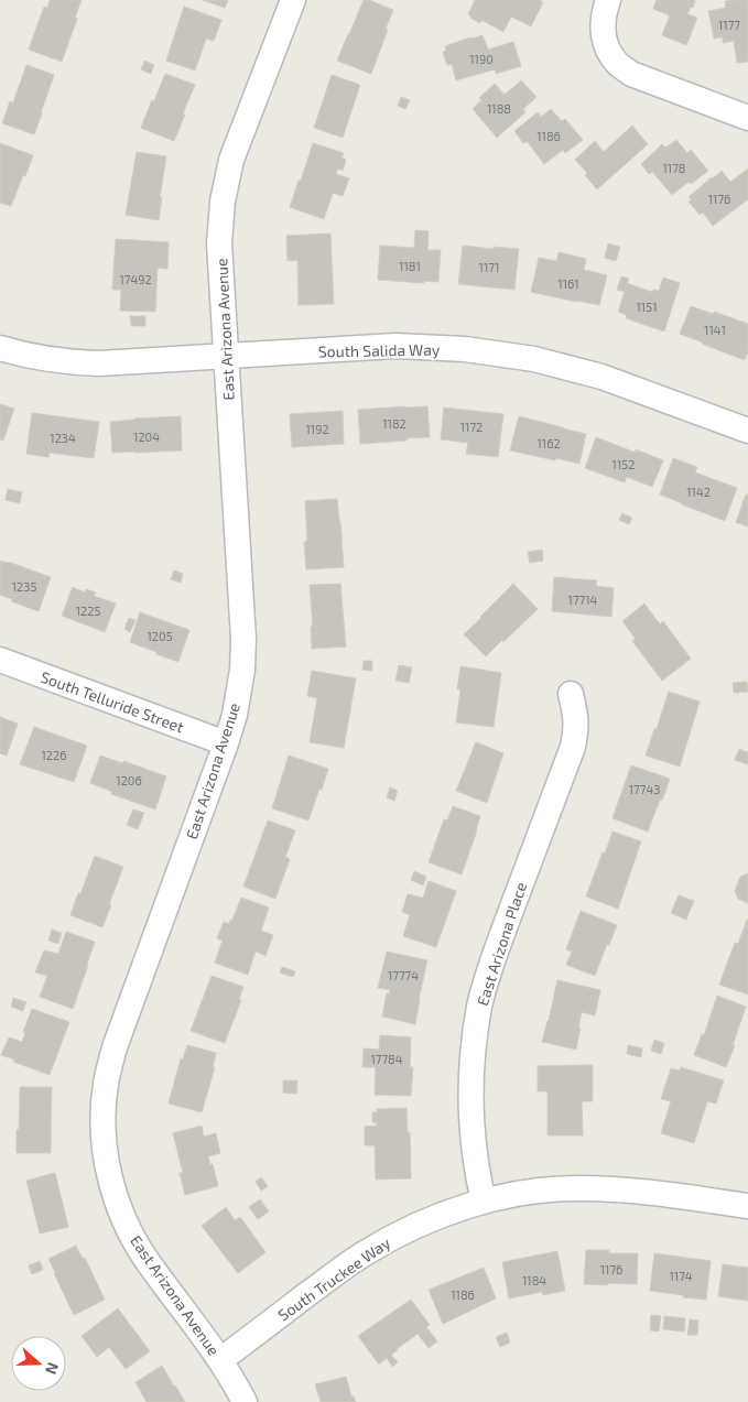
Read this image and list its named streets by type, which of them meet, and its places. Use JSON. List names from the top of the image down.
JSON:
{
  "streets": {
    "street": [
      "East Arizona Avenue",
      "South Salida Way",
      "South Telluride Street",
      "East Arizona Place",
      "South Truckee Way"
    ]
  },
  "crossings": [
    ["East Arizona Avenue", "South Salida Way"],
    ["East Arizona Avenue", "South Telluride Street"],
    ["East Arizona Avenue", "South Truckee Way"],
    ["East Arizona Place", "South Truckee Way"]
  ],
  "house_numbers": [
    "1177",
    "1190",
    "1188",
    "1186",
    "1178",
    "1176",
    "1181",
    "1171",
    "17492",
    "1161",
    "1151",
    "1141",
    "1182",
    "1172",
    "1192",
    "1204",
    "1234",
    "1162",
    "1152",
    "1142",
    "1235",
    "17714",
    "1225",
    "1205",
    "1226",
    "1206",
    "17743",
    "17774",
    "17784",
    "1176",
    "1174",
    "1184",
    "1186"
  ],
  "north": "right"
}
